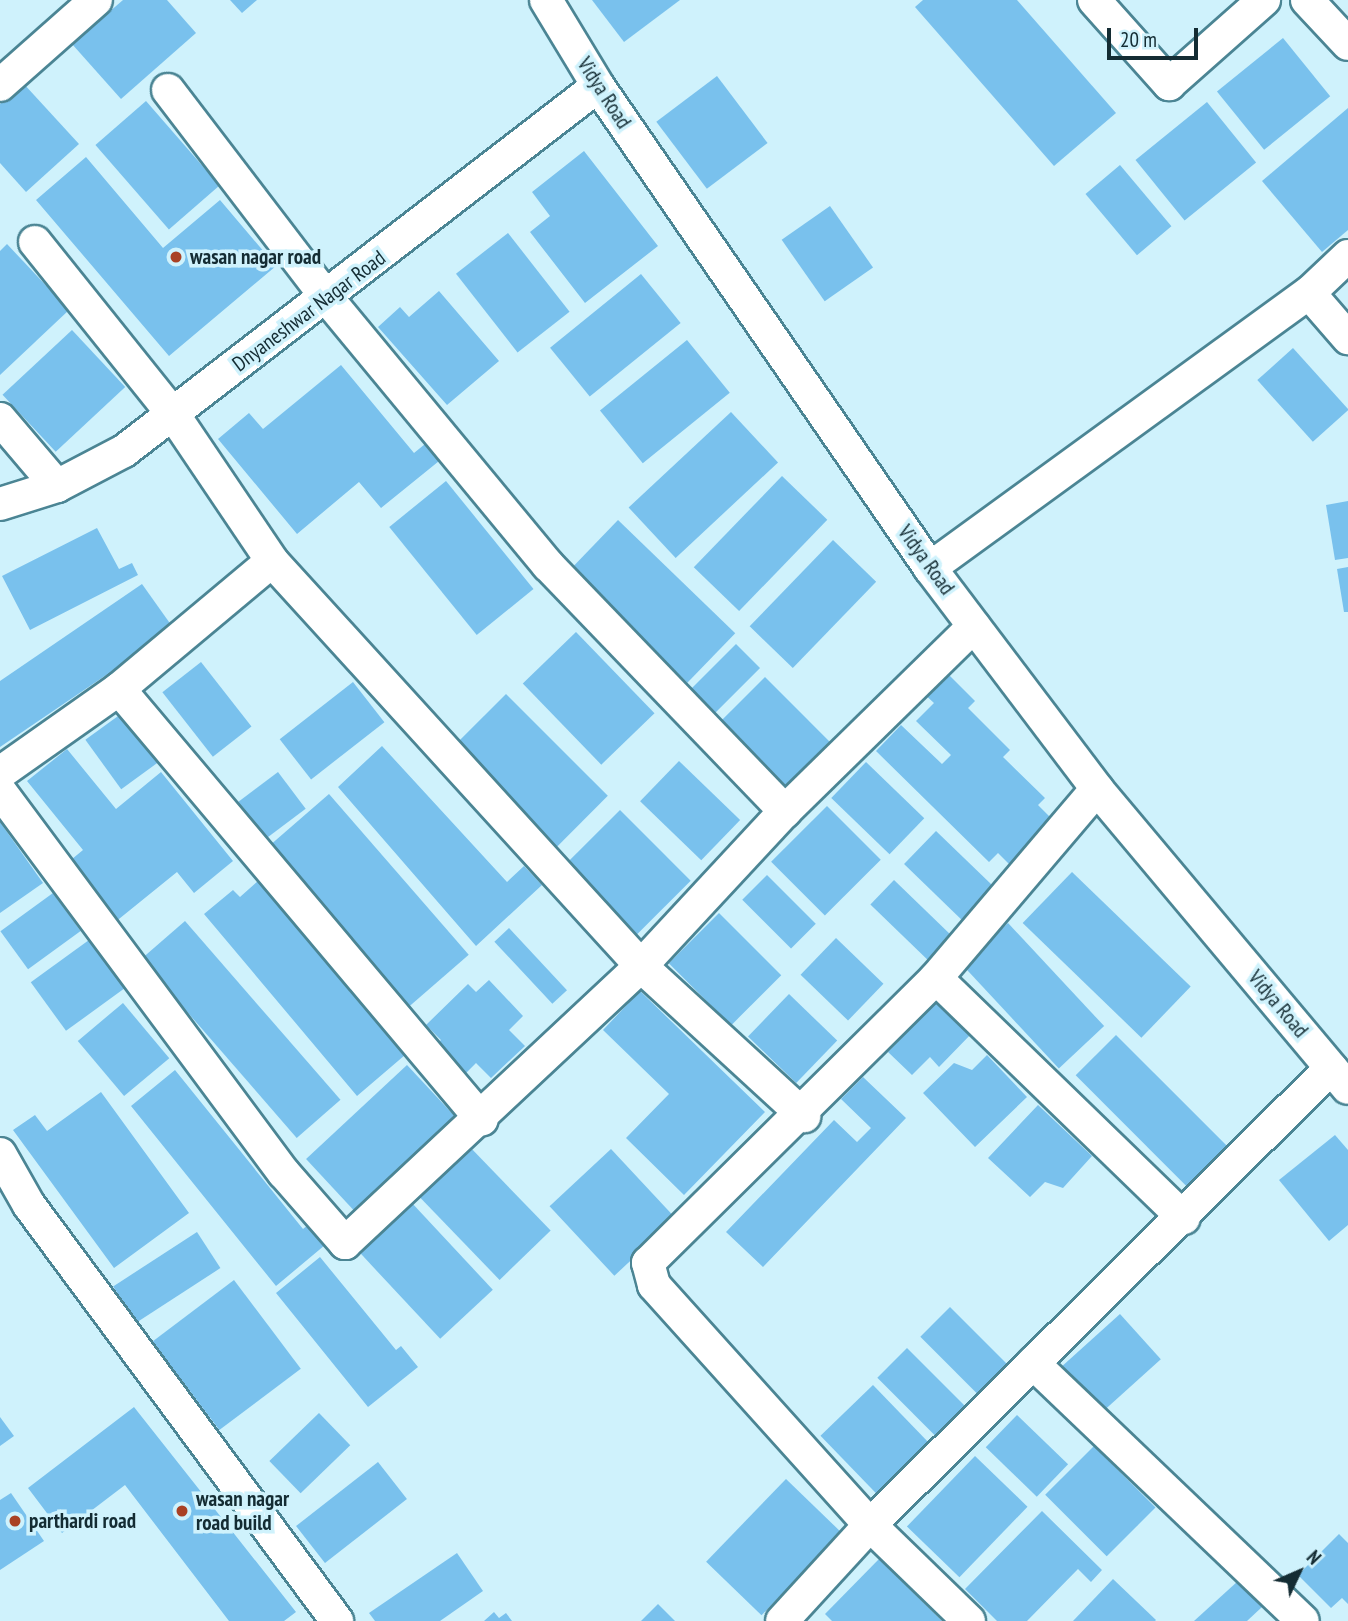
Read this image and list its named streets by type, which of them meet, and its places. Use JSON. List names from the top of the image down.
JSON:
{
  "streets": {
    "street": ["Vidya Road", "Dnyaneshwar Nagar Road"]
  },
  "crossings": [
    ["Vidya Road", "Dnyaneshwar Nagar Road"]
  ],
  "places": ["wasan nagar road", "wasan nagar road build", "parthardi road"],
  "scale_bar": "20 m",
  "north": "top right"
}
